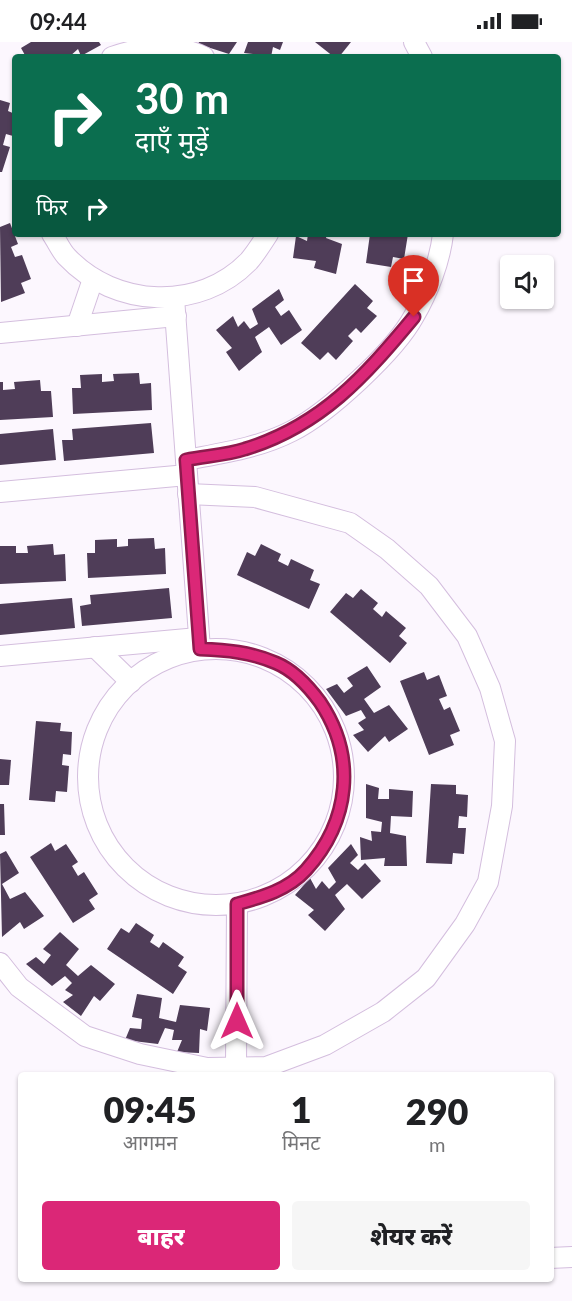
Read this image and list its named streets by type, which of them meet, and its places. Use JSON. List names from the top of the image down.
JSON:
{
  "page": {
    "status": "09:44",
    "turn": ["30 m", "दाएँ मुड़ें"],
    "then": "फिर",
    "eta": [
      "09:45",
      "आगमन",
      "1",
      "मिनट",
      "290",
      "m"
    ],
    "buttons": ["बाहर", "शेयर करें"]
  }
}
